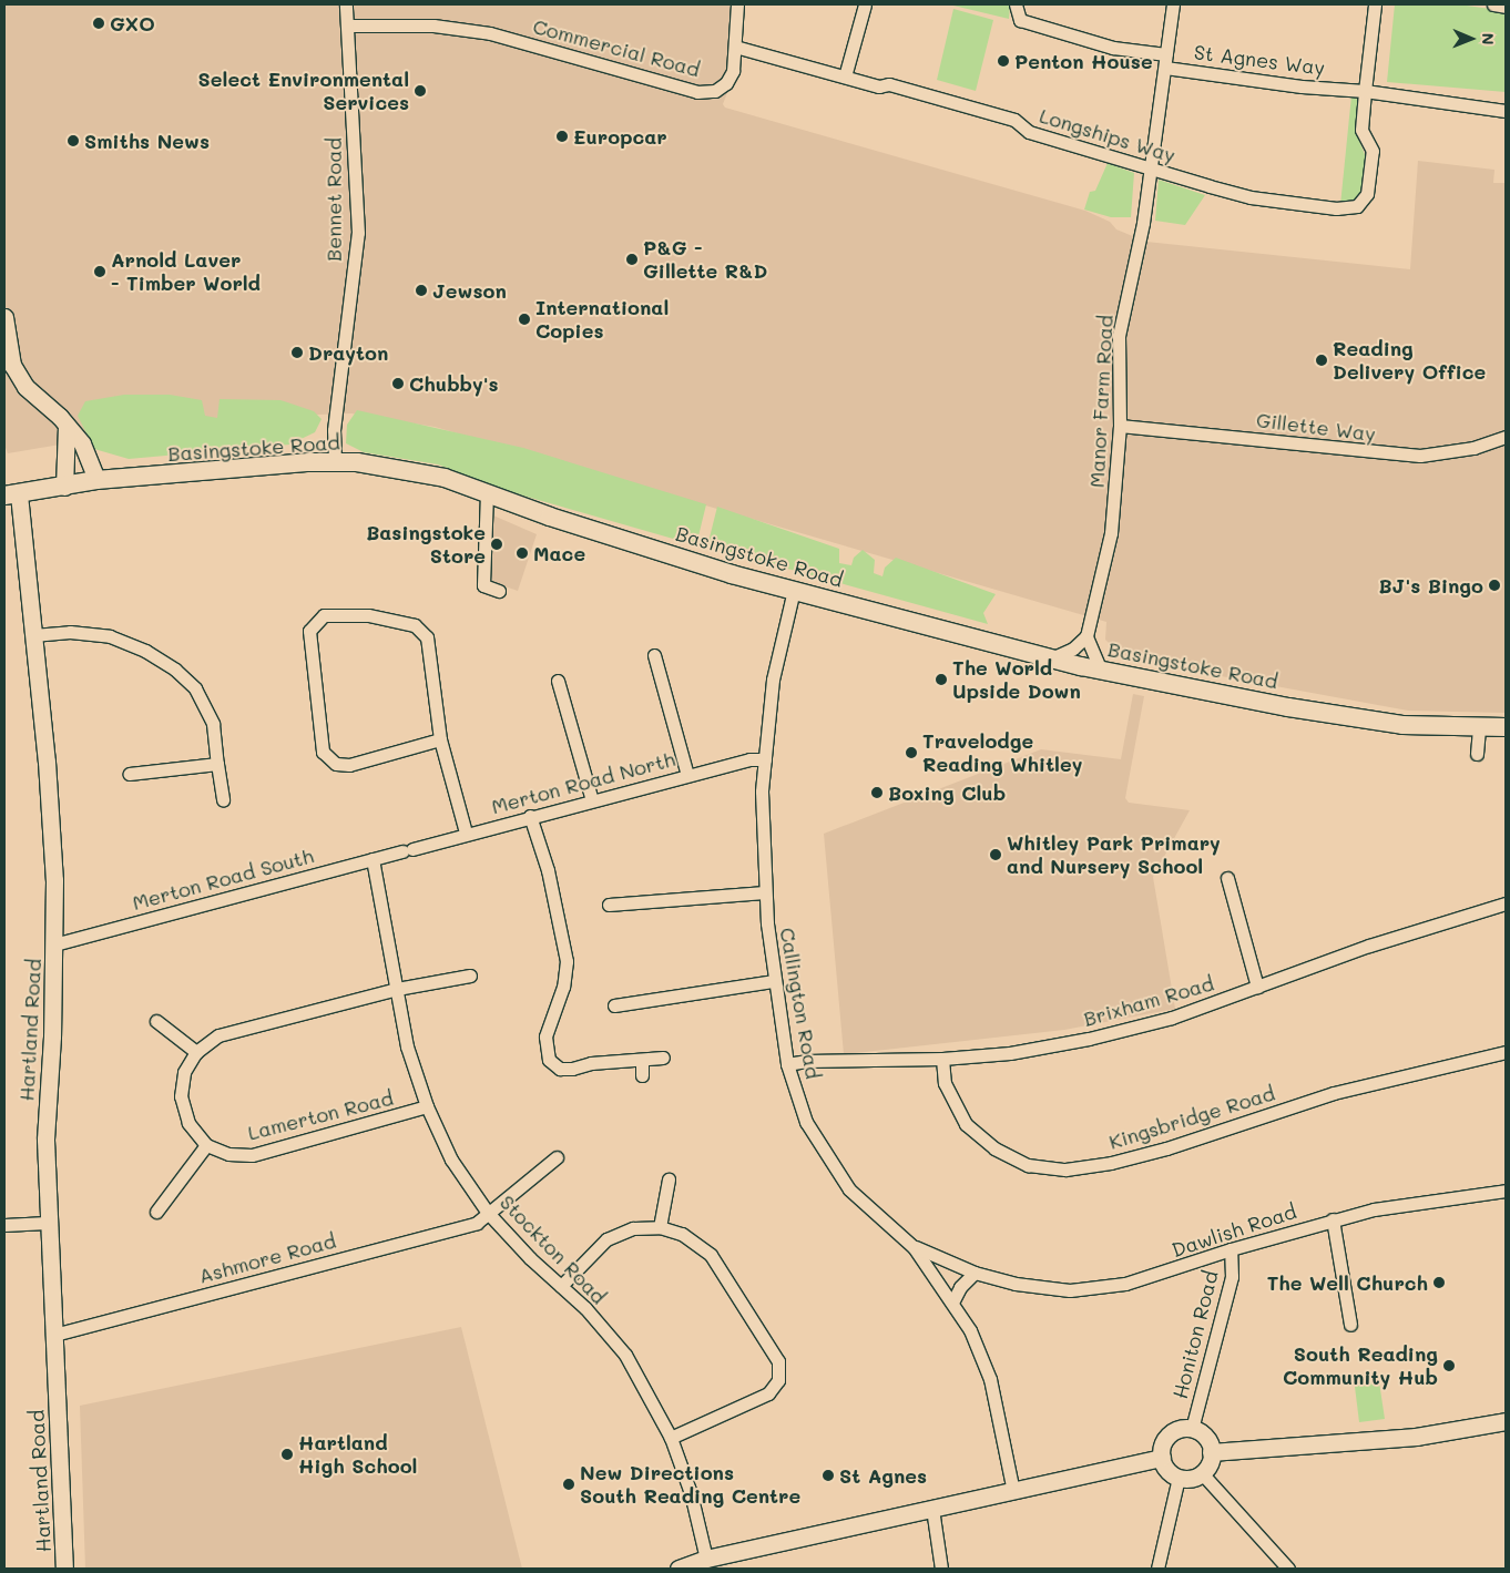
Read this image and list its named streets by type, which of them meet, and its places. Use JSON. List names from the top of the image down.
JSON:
{
  "streets": {
    "main road": ["Basingstoke Road"],
    "street": [
      "Commercial Road",
      "St Agnes Way",
      "Longships Way",
      "Bennet Road",
      "Manor Farm Road",
      "Gillette Way",
      "Merton Road North",
      "Merton Road South",
      "Brixham Road",
      "Callington Road",
      "Hartland Road",
      "Lamerton Road",
      "Kingsbridge Road",
      "Dawlish Road",
      "Stockton Road",
      "Ashmore Road",
      "Honiton Road"
    ]
  },
  "crossings": [
    ["Commercial Road", "Longships Way"],
    ["Commercial Road", "Bennet Road"],
    ["St Agnes Way", "Longships Way"],
    ["St Agnes Way", "Manor Farm Road"],
    ["Longships Way", "Manor Farm Road"],
    ["Bennet Road", "Basingstoke Road"],
    ["Manor Farm Road", "Gillette Way"],
    ["Basingstoke Road", "Callington Road"],
    ["Basingstoke Road", "Hartland Road"],
    ["Merton Road North", "Merton Road South"],
    ["Merton Road North", "Callington Road"],
    ["Merton Road South", "Hartland Road"],
    ["Merton Road South", "Stockton Road"],
    ["Brixham Road", "Callington Road"],
    ["Brixham Road", "Kingsbridge Road"],
    ["Callington Road", "Dawlish Road"],
    ["Hartland Road", "Ashmore Road"],
    ["Lamerton Road", "Stockton Road"],
    ["Dawlish Road", "Honiton Road"],
    ["Stockton Road", "Ashmore Road"]
  ],
  "places": [
    "GXO",
    "Penton House",
    "Select Environmental Services",
    "Europcar",
    "Smiths News",
    "P&G - Gillette R&D",
    "Arnold Laver - Timber World",
    "Jewson",
    "International Copies",
    "Drayton",
    "Reading Delivery Office",
    "Chubby's",
    "Basingstoke Store",
    "Mace",
    "BJ's Bingo",
    "The World Upside Down",
    "Travelodge Reading Whitley",
    "Boxing Club",
    "Whitley Park Primary and Nursery School",
    "The Well Church",
    "South Reading Community Hub",
    "Hartland High School",
    "St Agnes",
    "New Directions South Reading Centre"
  ],
  "north": "right"
}
